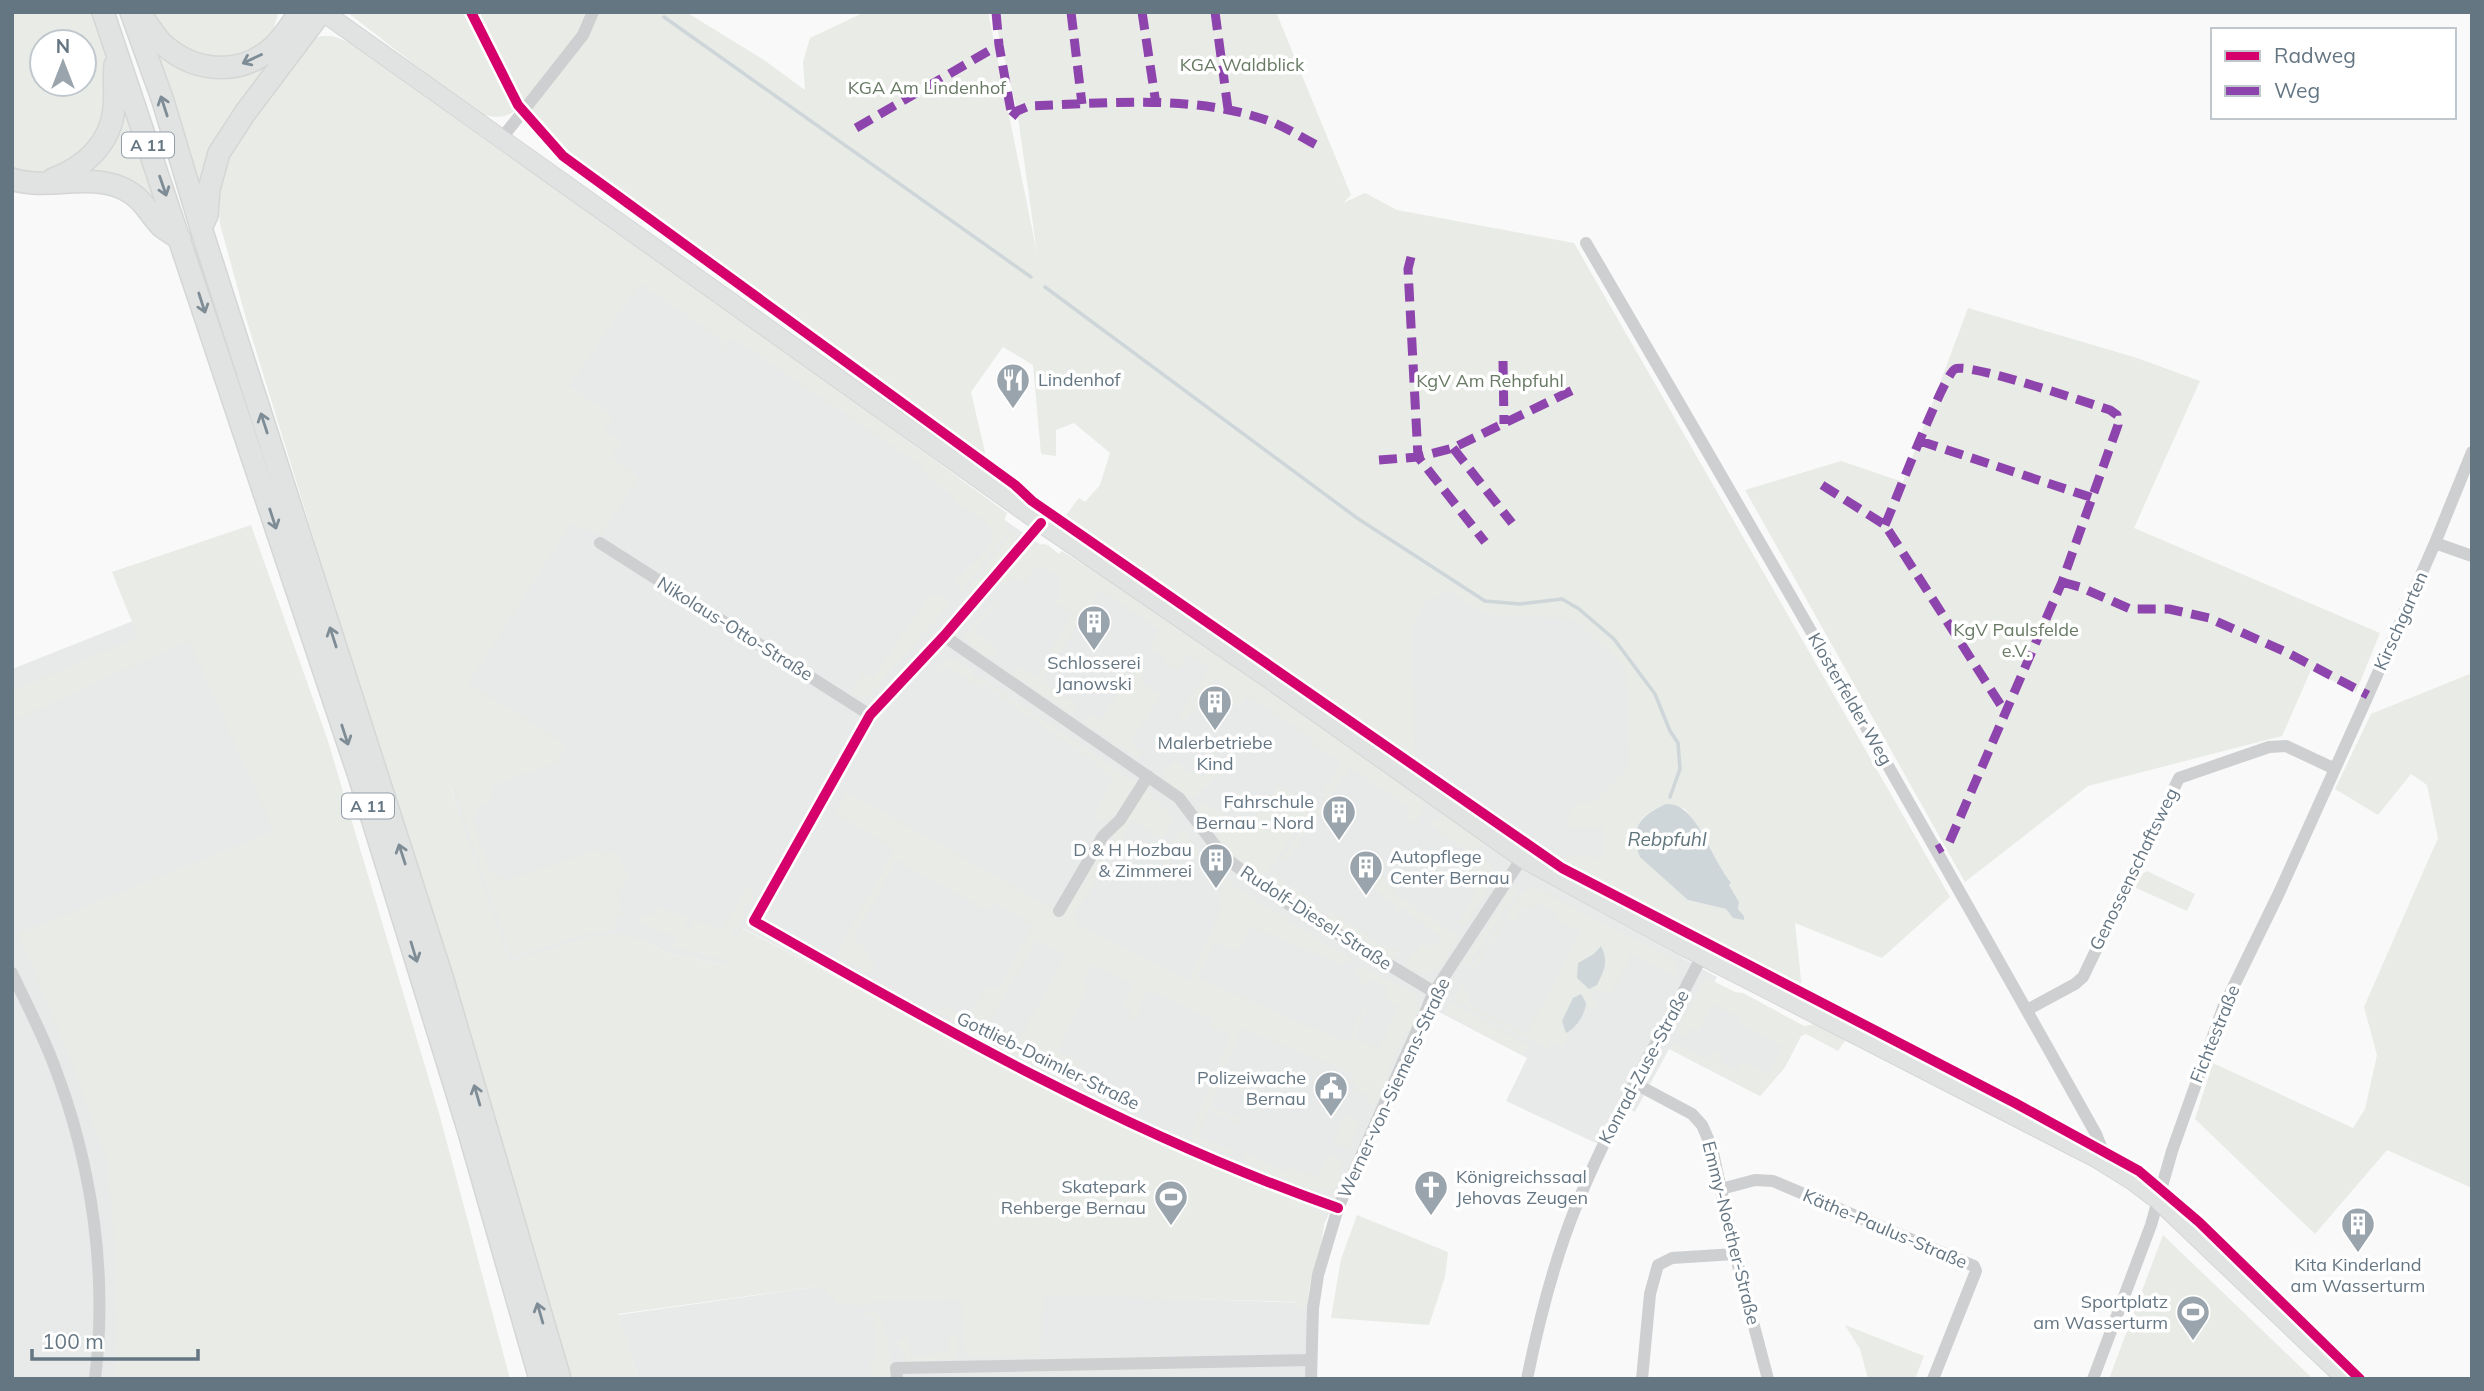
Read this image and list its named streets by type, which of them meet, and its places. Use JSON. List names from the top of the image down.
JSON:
{
  "streets": {
    "highway": ["A 11"],
    "street": [
      "Kirschgarten",
      "Nikolaus-Otto-Straße",
      "Klosterfelder Weg",
      "Genossenschaftsweg",
      "Rudolf-Diesel-Straße",
      "Fichtestraße",
      "Gottlieb-Daimler-Straße",
      "Konrad-Zuse-Straße",
      "Werner-von-Siemens-Straße",
      "Käthe-Paulus-Straße",
      "Emmy-Noether-Straße"
    ]
  },
  "crossings": [
    ["Kirschgarten", "Fichtestraße"],
    ["Nikolaus-Otto-Straße", "Gottlieb-Daimler-Straße"],
    ["Klosterfelder Weg", "Genossenschaftsweg"],
    ["Genossenschaftsweg", "Fichtestraße"],
    ["Rudolf-Diesel-Straße", "Werner-von-Siemens-Straße"],
    ["Gottlieb-Daimler-Straße", "Werner-von-Siemens-Straße"],
    ["Konrad-Zuse-Straße", "Emmy-Noether-Straße"],
    ["Käthe-Paulus-Straße", "Emmy-Noether-Straße"]
  ],
  "water": ["Rebpfuhl"],
  "parks": [
    "KGA Waldblick",
    "KGA Am Lindenhof",
    "KgV Am Rehpfuhl",
    "KgV Paulsfelde e.V."
  ],
  "places": {
    "restaurant": ["Lindenhof"],
    "building": [
      "Schlosserei Janowski",
      "Malerbetriebe Kind",
      "Fahrschule Bernau - Nord",
      "D & H Hozbau & Zimmerei",
      "Autopflege Center Bernau",
      "Kita Kinderland am Wasserturm"
    ],
    "public building": ["Polizeiwache Bernau"],
    "church": ["Königreichssaal Jehovas Zeugen"],
    "sports": ["Skatepark Rehberge Bernau", "Sportplatz am Wasserturm"]
  },
  "legend": ["Radweg", "Weg"],
  "scale_bar": "100 m",
  "north": "top"
}
